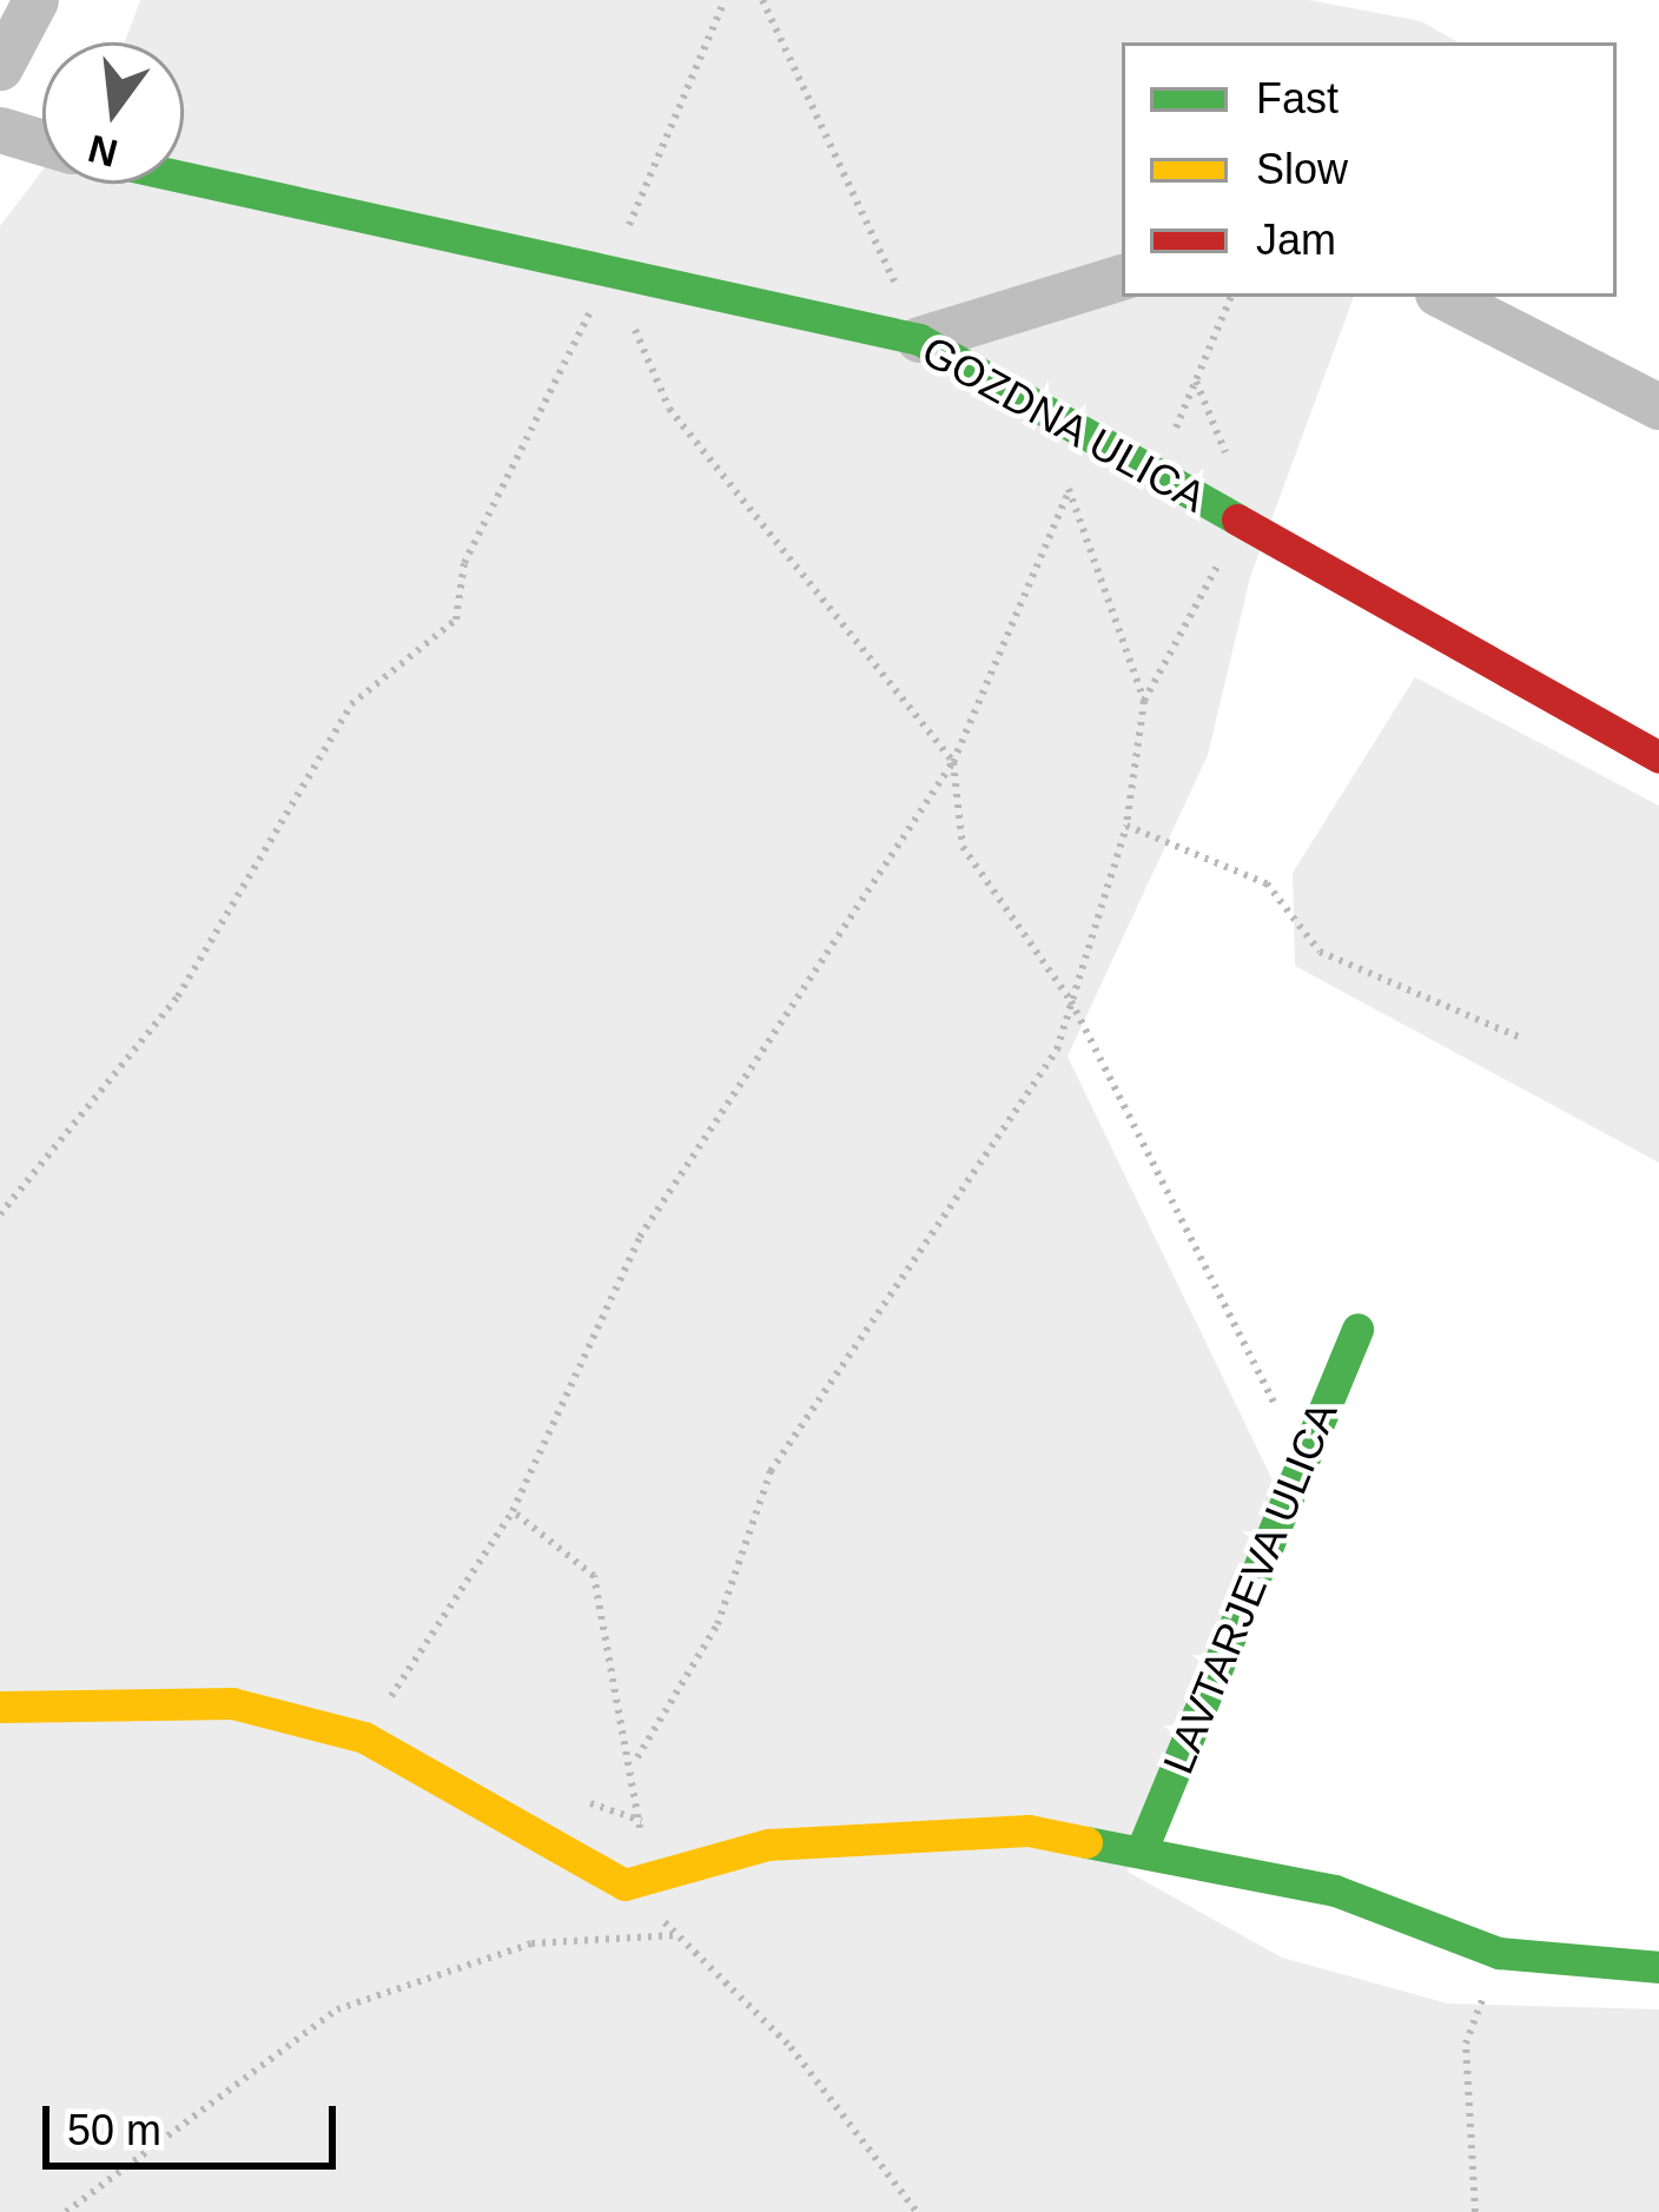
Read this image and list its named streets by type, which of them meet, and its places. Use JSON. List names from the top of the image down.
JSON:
{
  "streets": {
    "street": ["GOZDNA ULICA", "LAVTARJEVA ULICA"]
  },
  "legend": ["Fast", "Slow", "Jam"],
  "scale_bar": "50 m",
  "north": "bottom"
}
